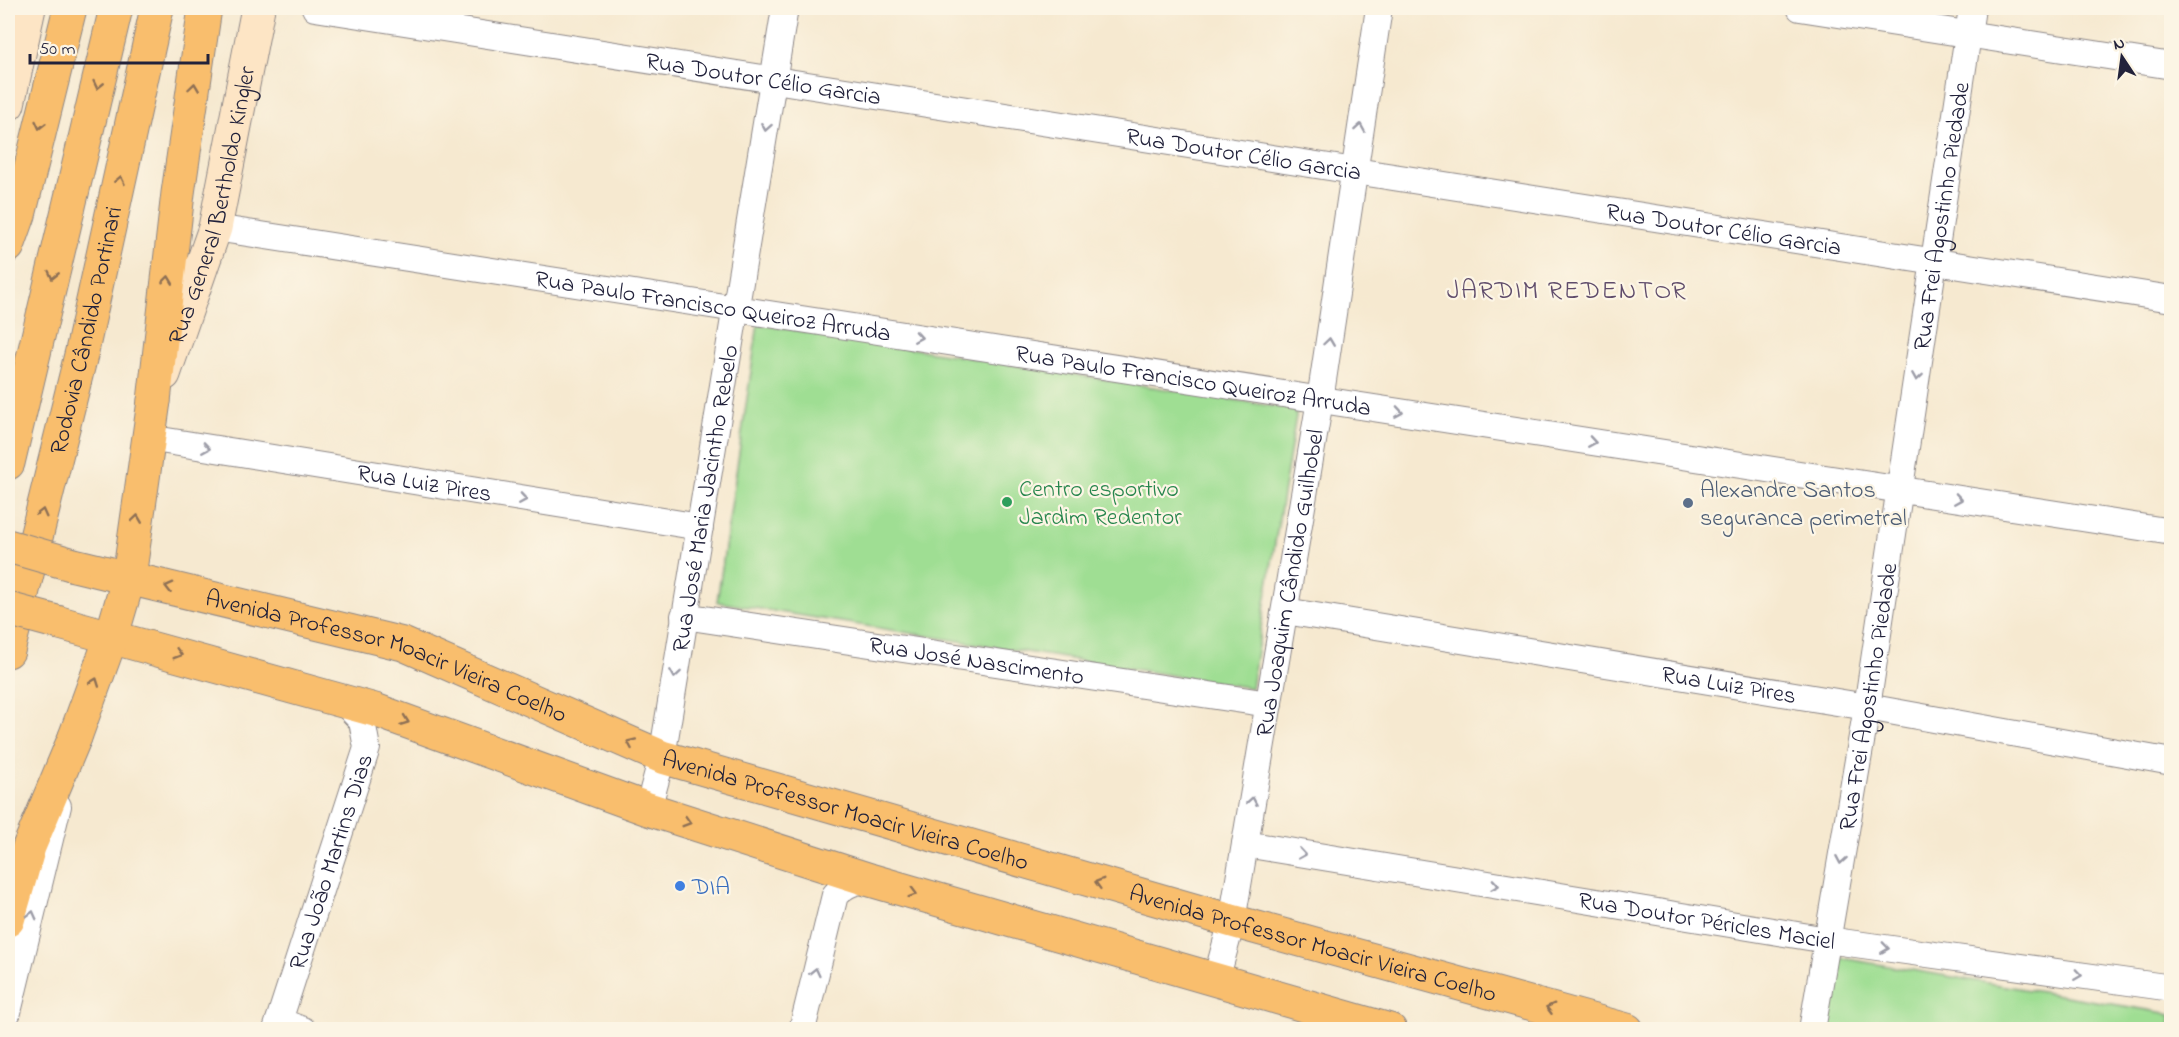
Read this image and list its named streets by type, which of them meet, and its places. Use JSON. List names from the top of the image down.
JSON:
{
  "streets": {
    "main road": ["Rodovia Cândido Portinari", "Avenida Professor Moacir Vieira Coelho"],
    "street": [
      "Rua Doutor Célio Garcia",
      "Rua General Bertholdo Kingler",
      "Rua Frei Agostinho Piedade",
      "Rua Paulo Francisco Queiroz Arruda",
      "Rua Luiz Pires",
      "Rua José Maria Jacintho Rebelo",
      "Rua Joaquim Cândido Guilhobel",
      "Rua José Nascimento",
      "Rua João Martins Dias",
      "Rua Doutor Péricles Maciel"
    ]
  },
  "crossings": [
    ["Rua Doutor Célio Garcia", "Rua Frei Agostinho Piedade"],
    ["Rua Doutor Célio Garcia", "Rua José Maria Jacintho Rebelo"],
    ["Rua Doutor Célio Garcia", "Rua Joaquim Cândido Guilhobel"],
    ["Rua General Bertholdo Kingler", "Rua Paulo Francisco Queiroz Arruda"],
    ["Rua Frei Agostinho Piedade", "Rua Paulo Francisco Queiroz Arruda"],
    ["Rua Frei Agostinho Piedade", "Rua Luiz Pires"],
    ["Rua Frei Agostinho Piedade", "Rua Doutor Péricles Maciel"],
    ["Rua Paulo Francisco Queiroz Arruda", "Rua José Maria Jacintho Rebelo"],
    ["Rua Paulo Francisco Queiroz Arruda", "Rua Joaquim Cândido Guilhobel"],
    ["Rua Luiz Pires", "Rua José Maria Jacintho Rebelo"],
    ["Rua Luiz Pires", "Rua Joaquim Cândido Guilhobel"],
    ["Rua José Maria Jacintho Rebelo", "Avenida Professor Moacir Vieira Coelho"],
    ["Rua José Maria Jacintho Rebelo", "Rua José Nascimento"],
    ["Rua Joaquim Cândido Guilhobel", "Avenida Professor Moacir Vieira Coelho"],
    ["Rua Joaquim Cândido Guilhobel", "Rua José Nascimento"],
    ["Rua Joaquim Cândido Guilhobel", "Rua Doutor Péricles Maciel"]
  ],
  "one_way": [
    "Rua Frei Agostinho Piedade",
    "Rua Paulo Francisco Queiroz Arruda",
    "Rua Luiz Pires",
    "Rua José Maria Jacintho Rebelo",
    "Rua Joaquim Cândido Guilhobel",
    "Rua Doutor Péricles Maciel"
  ],
  "districts": ["JARDIM REDENTOR"],
  "places": ["Centro esportivo Jardim Redentor", "Alexandre Santos seguranca perimetral", "DIA"],
  "scale_bar": "50 m",
  "north": "top"
}
